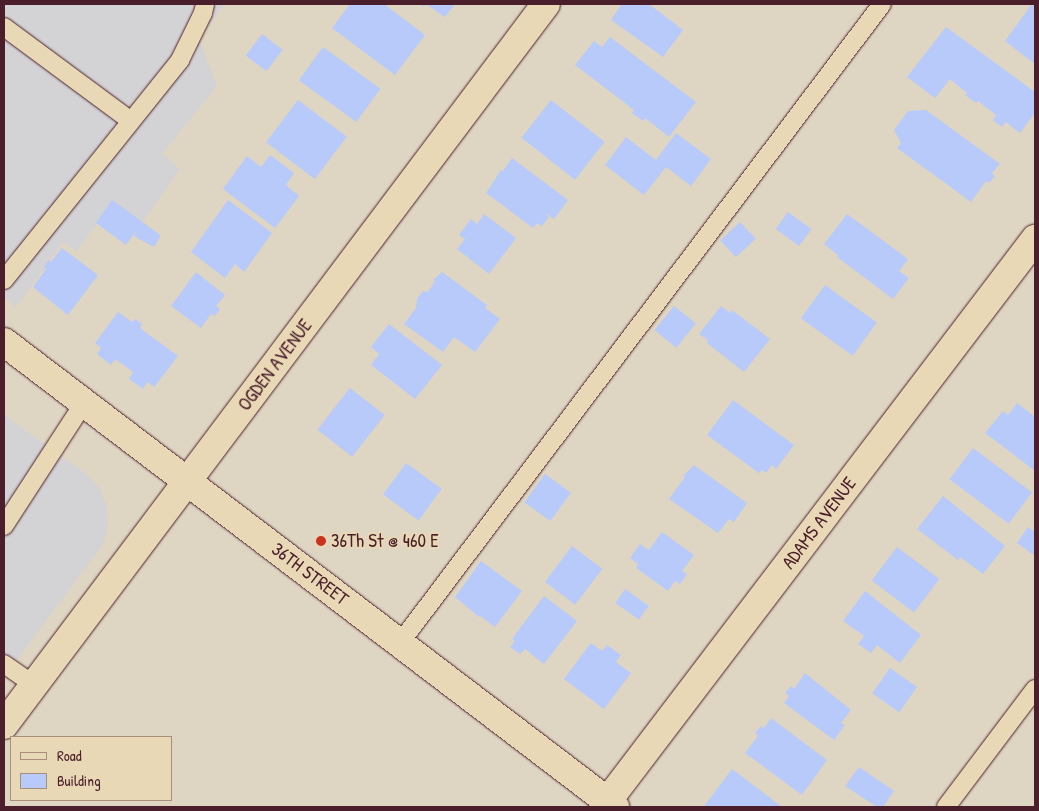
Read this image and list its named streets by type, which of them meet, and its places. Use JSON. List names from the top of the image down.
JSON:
{
  "streets": {
    "street": ["OGDEN AVENUE", "ADAMS AVENUE", "36TH STREET"]
  },
  "crossings": [
    ["OGDEN AVENUE", "36TH STREET"],
    ["ADAMS AVENUE", "36TH STREET"]
  ],
  "places": ["36Th St @ 460 E"],
  "legend": ["Road", "Building"]
}
